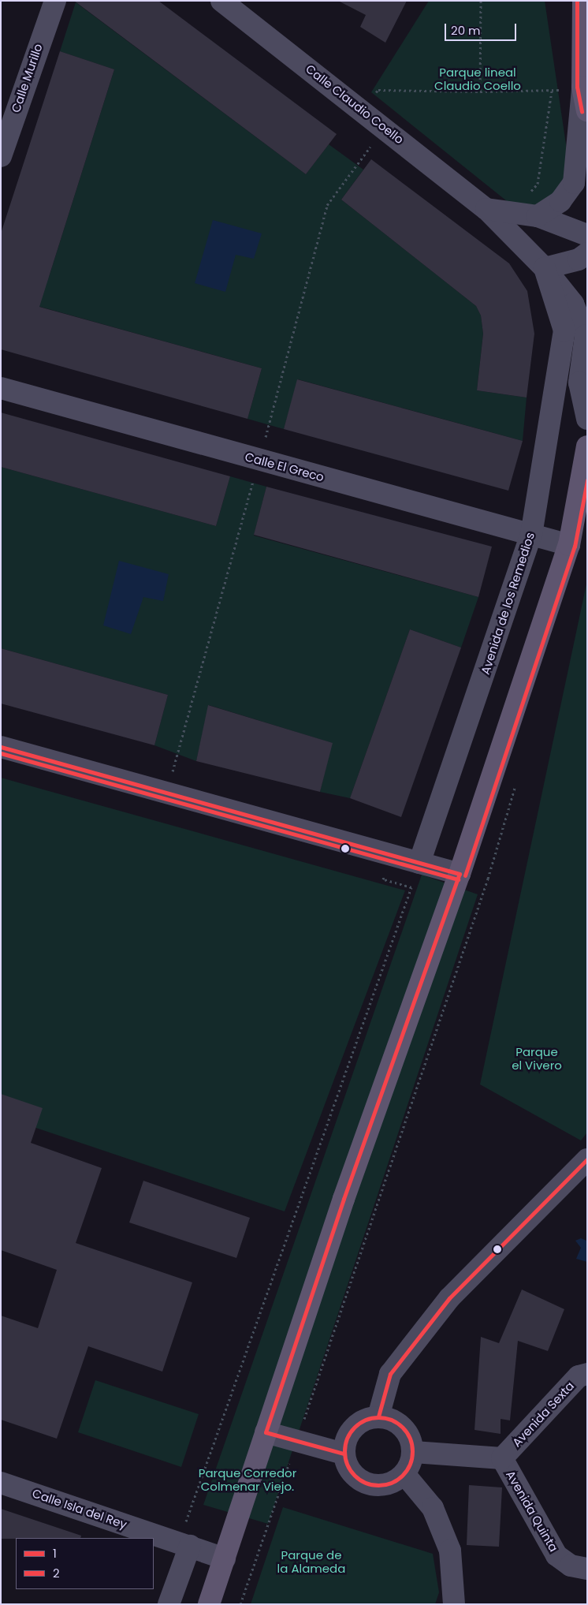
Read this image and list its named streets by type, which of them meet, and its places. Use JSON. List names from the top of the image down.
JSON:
{
  "streets": {
    "street": [
      "Calle Murillo",
      "Calle Claudio Coello",
      "Calle El Greco",
      "Avenida de los Remedios",
      "Avenida Sexta",
      "Calle Isla del Rey",
      "Avenida Quinta"
    ]
  },
  "crossings": [
    ["Calle Claudio Coello", "Avenida de los Remedios"],
    ["Calle El Greco", "Avenida de los Remedios"],
    ["Avenida Sexta", "Avenida Quinta"]
  ],
  "parks": [
    "Parque lineal Claudio Coello",
    "Parque el Vivero",
    "Parque Corredor Colmenar Viejo.",
    "Parque de la Alameda"
  ],
  "lines": ["transit line 2", "transit line 1"],
  "legend": ["1", "2"],
  "scale_bar": "20 m"
}
